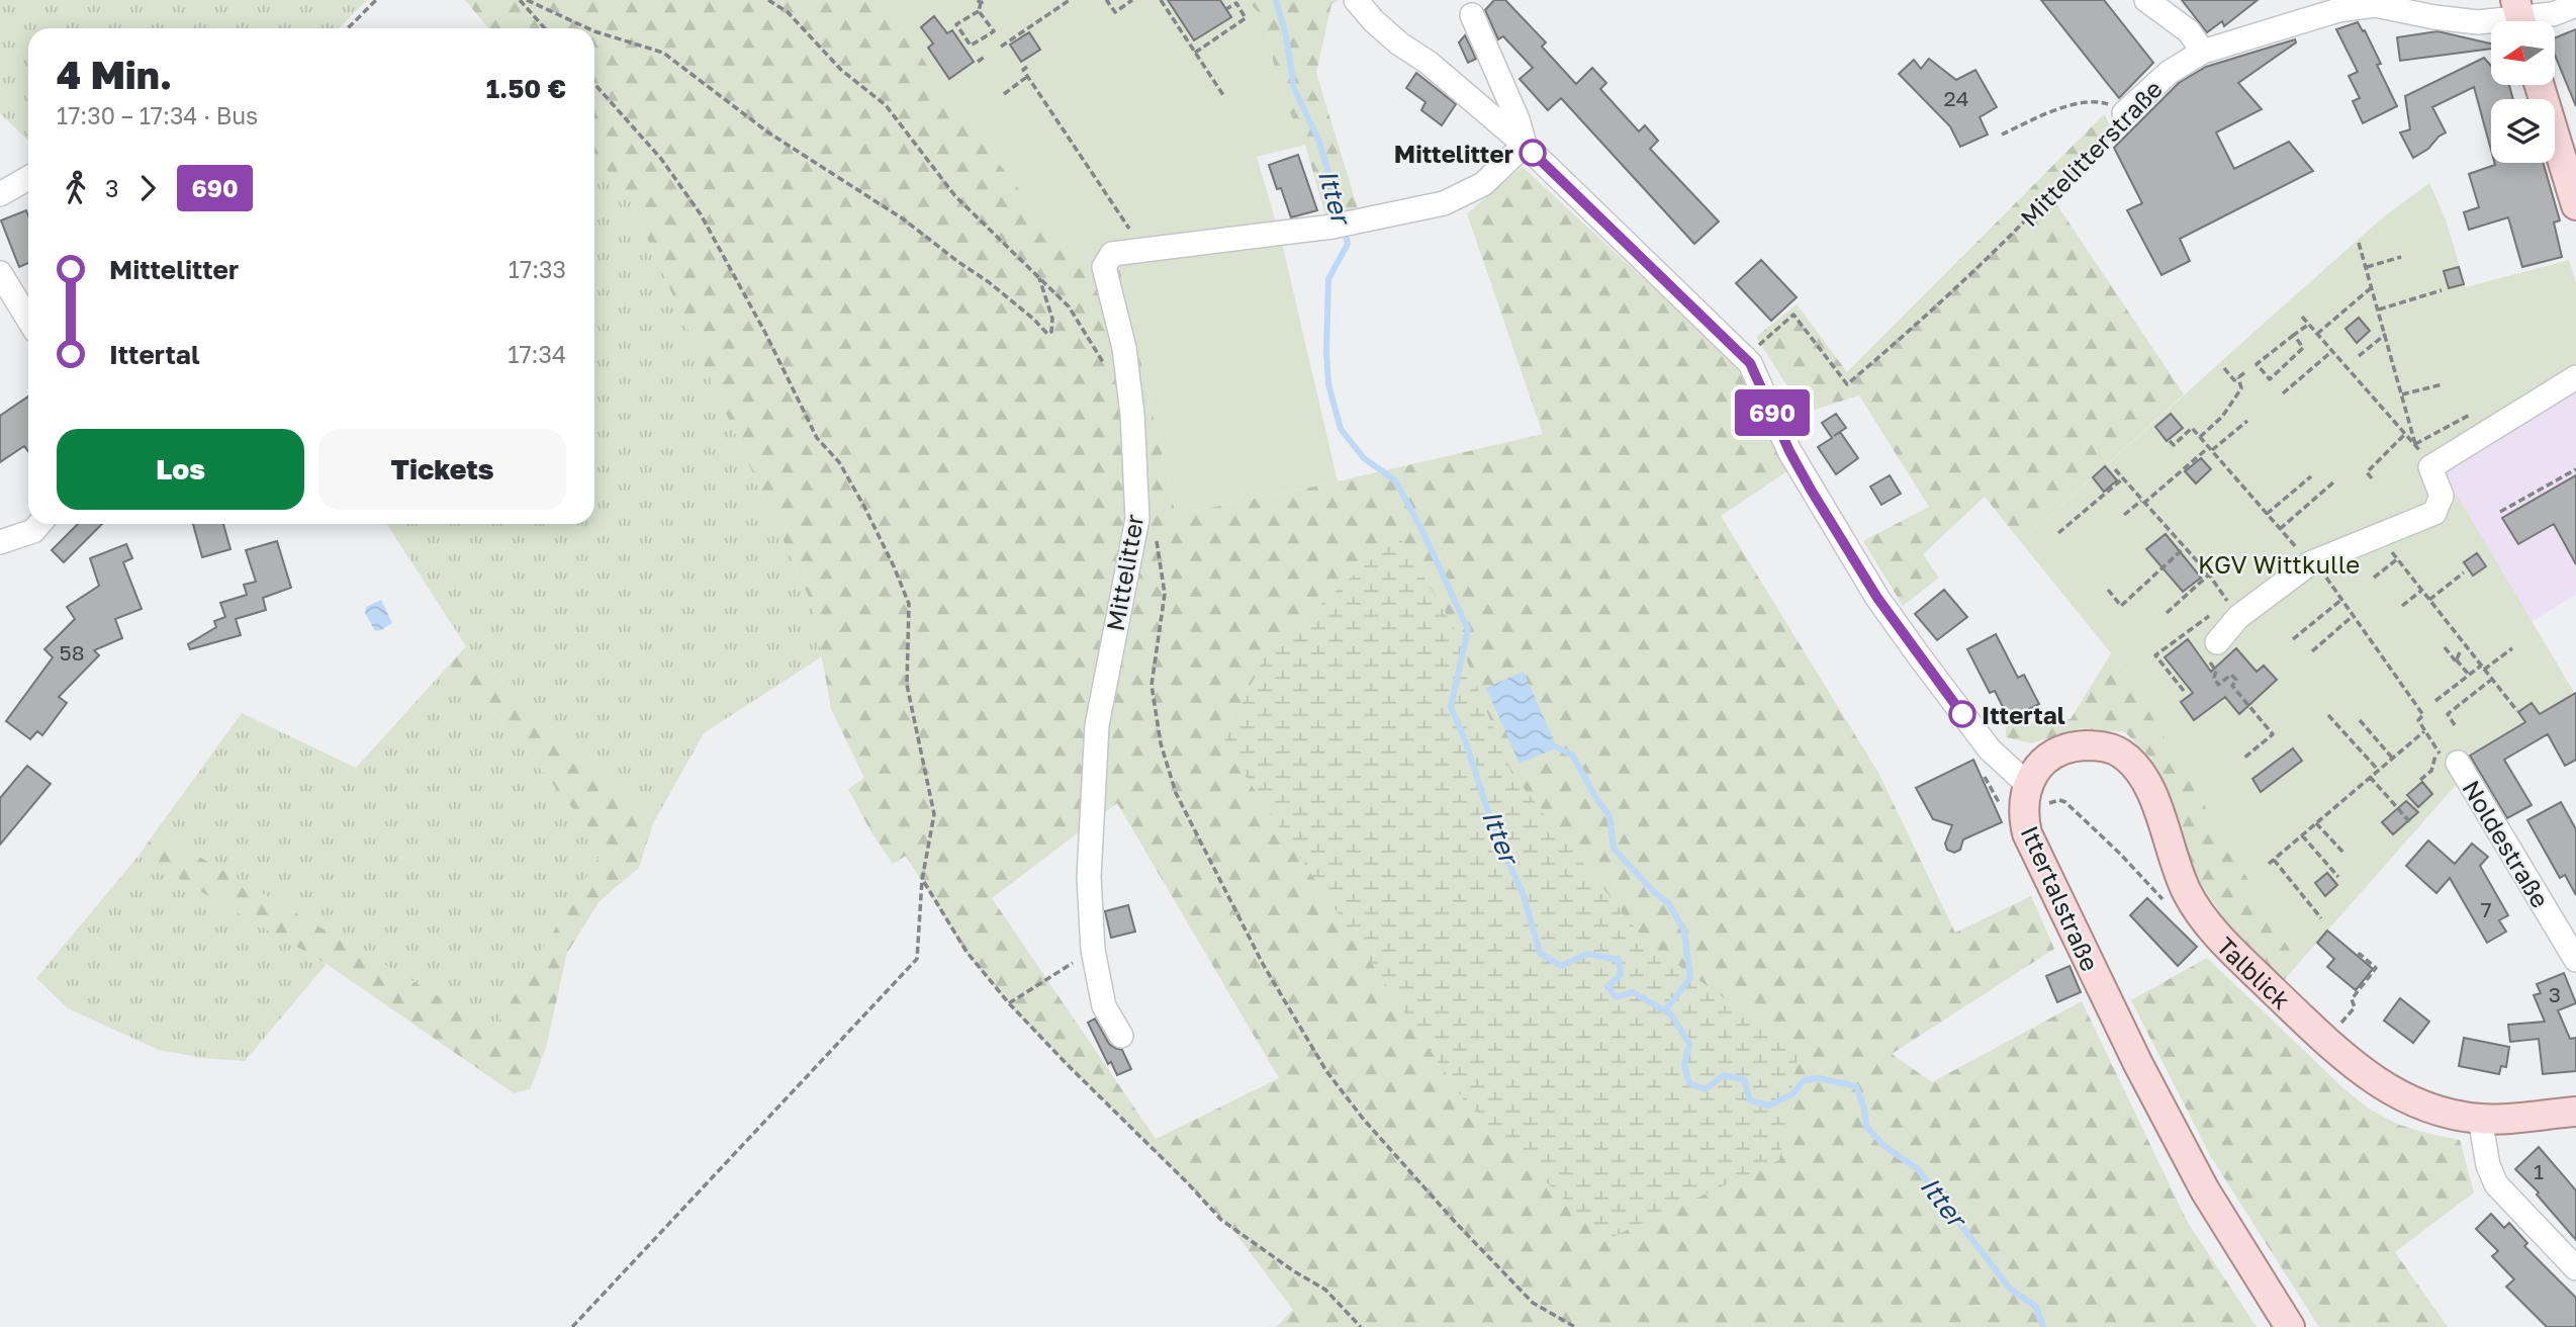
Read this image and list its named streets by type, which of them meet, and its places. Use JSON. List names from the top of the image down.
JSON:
{
  "streets": {
    "main road": ["Ittertalstraße", "Talblick"],
    "street": ["Mittelitterstraße", "Mittelitter", "Noldestraße"]
  },
  "crossings": [
    ["Ittertalstraße", "Talblick"]
  ],
  "water": ["Itter"],
  "parks": ["KGV Wittkulle"],
  "places": ["Mittelitter", "Ittertal"],
  "lines": ["bus line 690"],
  "house_numbers": [
    "24",
    "58",
    "7",
    "3",
    "1"
  ],
  "north": "left",
  "page": {
    "on_map": "690",
    "heading": ["4 Min.", "17:30 – 17:34 · Bus", "1.50 €"],
    "legs": ["3", "690"],
    "list": [
      {
        "name": "Mittelitter",
        "value": "17:33"
      },
      {
        "name": "Ittertal",
        "value": "17:34"
      }
    ],
    "buttons": ["Los", "Tickets"]
  }
}
